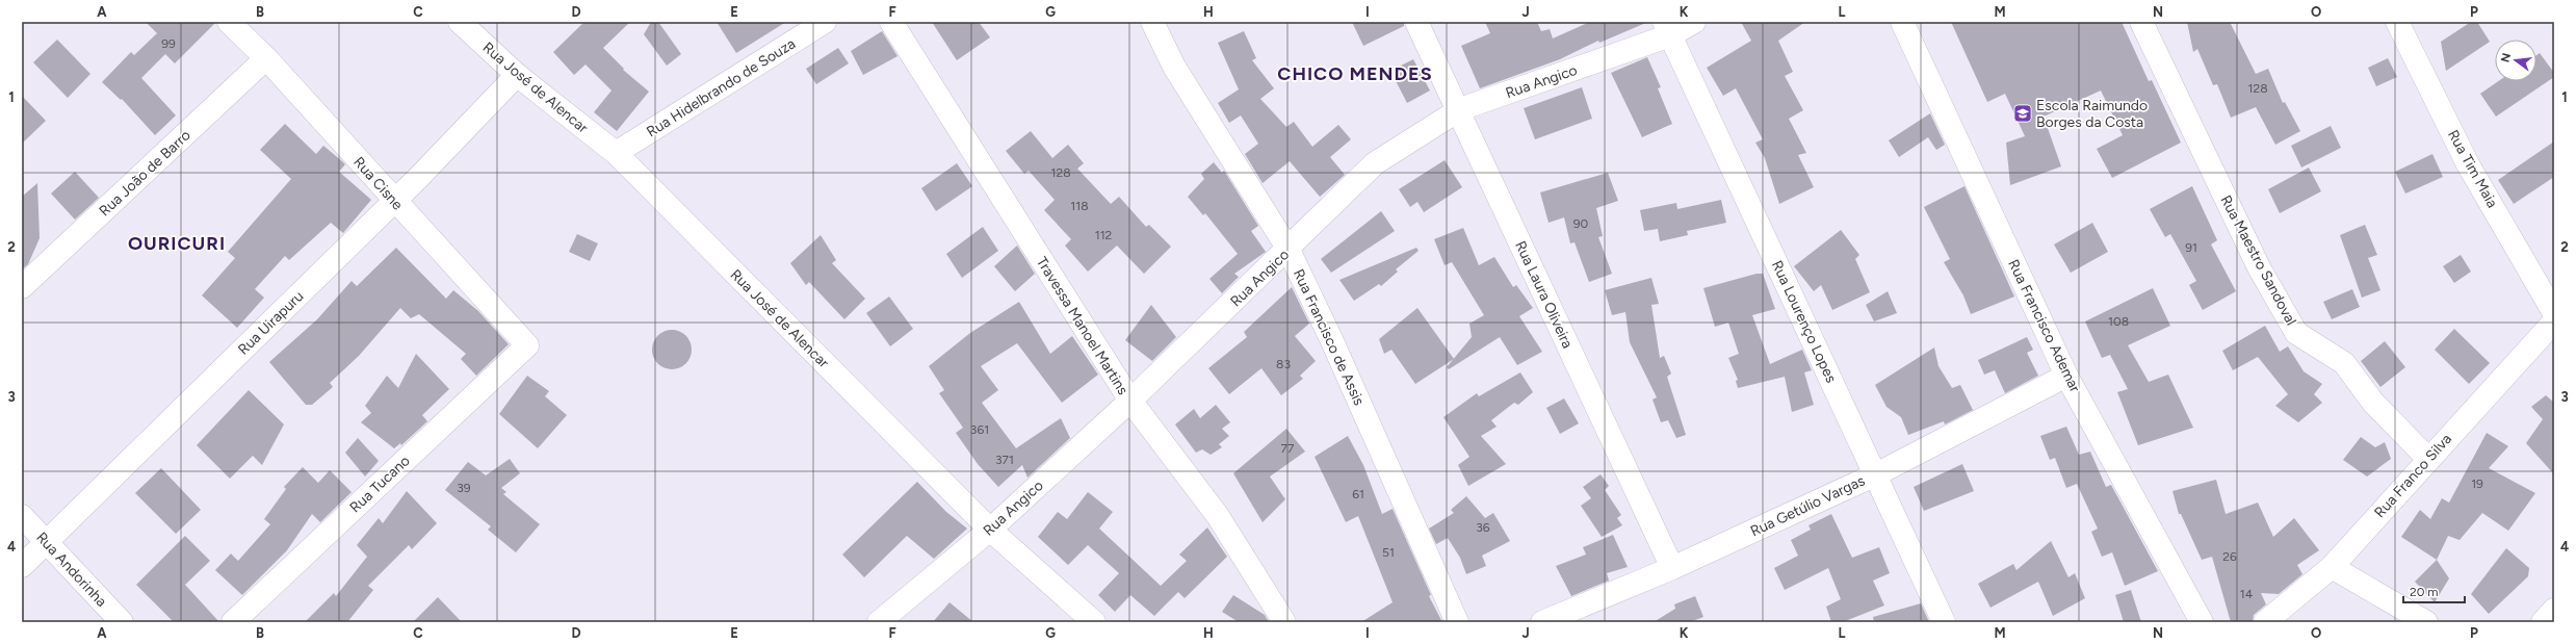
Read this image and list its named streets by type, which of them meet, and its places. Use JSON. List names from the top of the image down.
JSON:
{
  "streets": {
    "street": [
      "Rua Angico",
      "Rua José de Alencar",
      "Rua Hidelbrando de Souza",
      "Rua Tim Maia",
      "Rua João de Barro",
      "Rua Cisne",
      "Rua Maestro Sandoval",
      "Rua Laura Oliveira",
      "Rua Lourenço Lopes",
      "Rua Uirapuru",
      "Travessa Manoel Martins",
      "Rua Francisco Ademar",
      "Rua Francisco de Assis",
      "Rua Franco Silva",
      "Rua Tucano",
      "Rua Getúlio Vargas",
      "Rua Andorinha"
    ]
  },
  "crossings": [
    ["Rua Angico", "Rua José de Alencar"],
    ["Rua Angico", "Rua Laura Oliveira"],
    ["Rua Angico", "Rua Lourenço Lopes"],
    ["Rua Angico", "Travessa Manoel Martins"],
    ["Rua Angico", "Rua Francisco de Assis"],
    ["Rua José de Alencar", "Rua Hidelbrando de Souza"],
    ["Rua José de Alencar", "Rua Uirapuru"],
    ["Rua João de Barro", "Rua Cisne"],
    ["Rua Cisne", "Rua Uirapuru"],
    ["Rua Cisne", "Rua Tucano"],
    ["Rua Maestro Sandoval", "Rua Franco Silva"],
    ["Rua Laura Oliveira", "Rua Getúlio Vargas"],
    ["Rua Lourenço Lopes", "Rua Getúlio Vargas"],
    ["Rua Uirapuru", "Rua Andorinha"],
    ["Rua Francisco Ademar", "Rua Getúlio Vargas"]
  ],
  "districts": ["CHICO MENDES", "OURICURI"],
  "places": {
    "school or university": ["Escola Raimundo Borges da Costa"]
  },
  "house_numbers": [
    "99",
    "128",
    "128",
    "118",
    "90",
    "112",
    "91",
    "108",
    "83",
    "361",
    "77",
    "371",
    "19",
    "39",
    "61",
    "36",
    "51",
    "26",
    "14"
  ],
  "scale_bar": "20 m",
  "north": "left",
  "grid": {
    "columns": [
      "A",
      "B",
      "C",
      "D",
      "E",
      "F",
      "G",
      "H",
      "I",
      "J",
      "K",
      "L",
      "M",
      "N",
      "O",
      "P"
    ],
    "rows": [
      "1",
      "2",
      "3",
      "4"
    ]
  }
}
